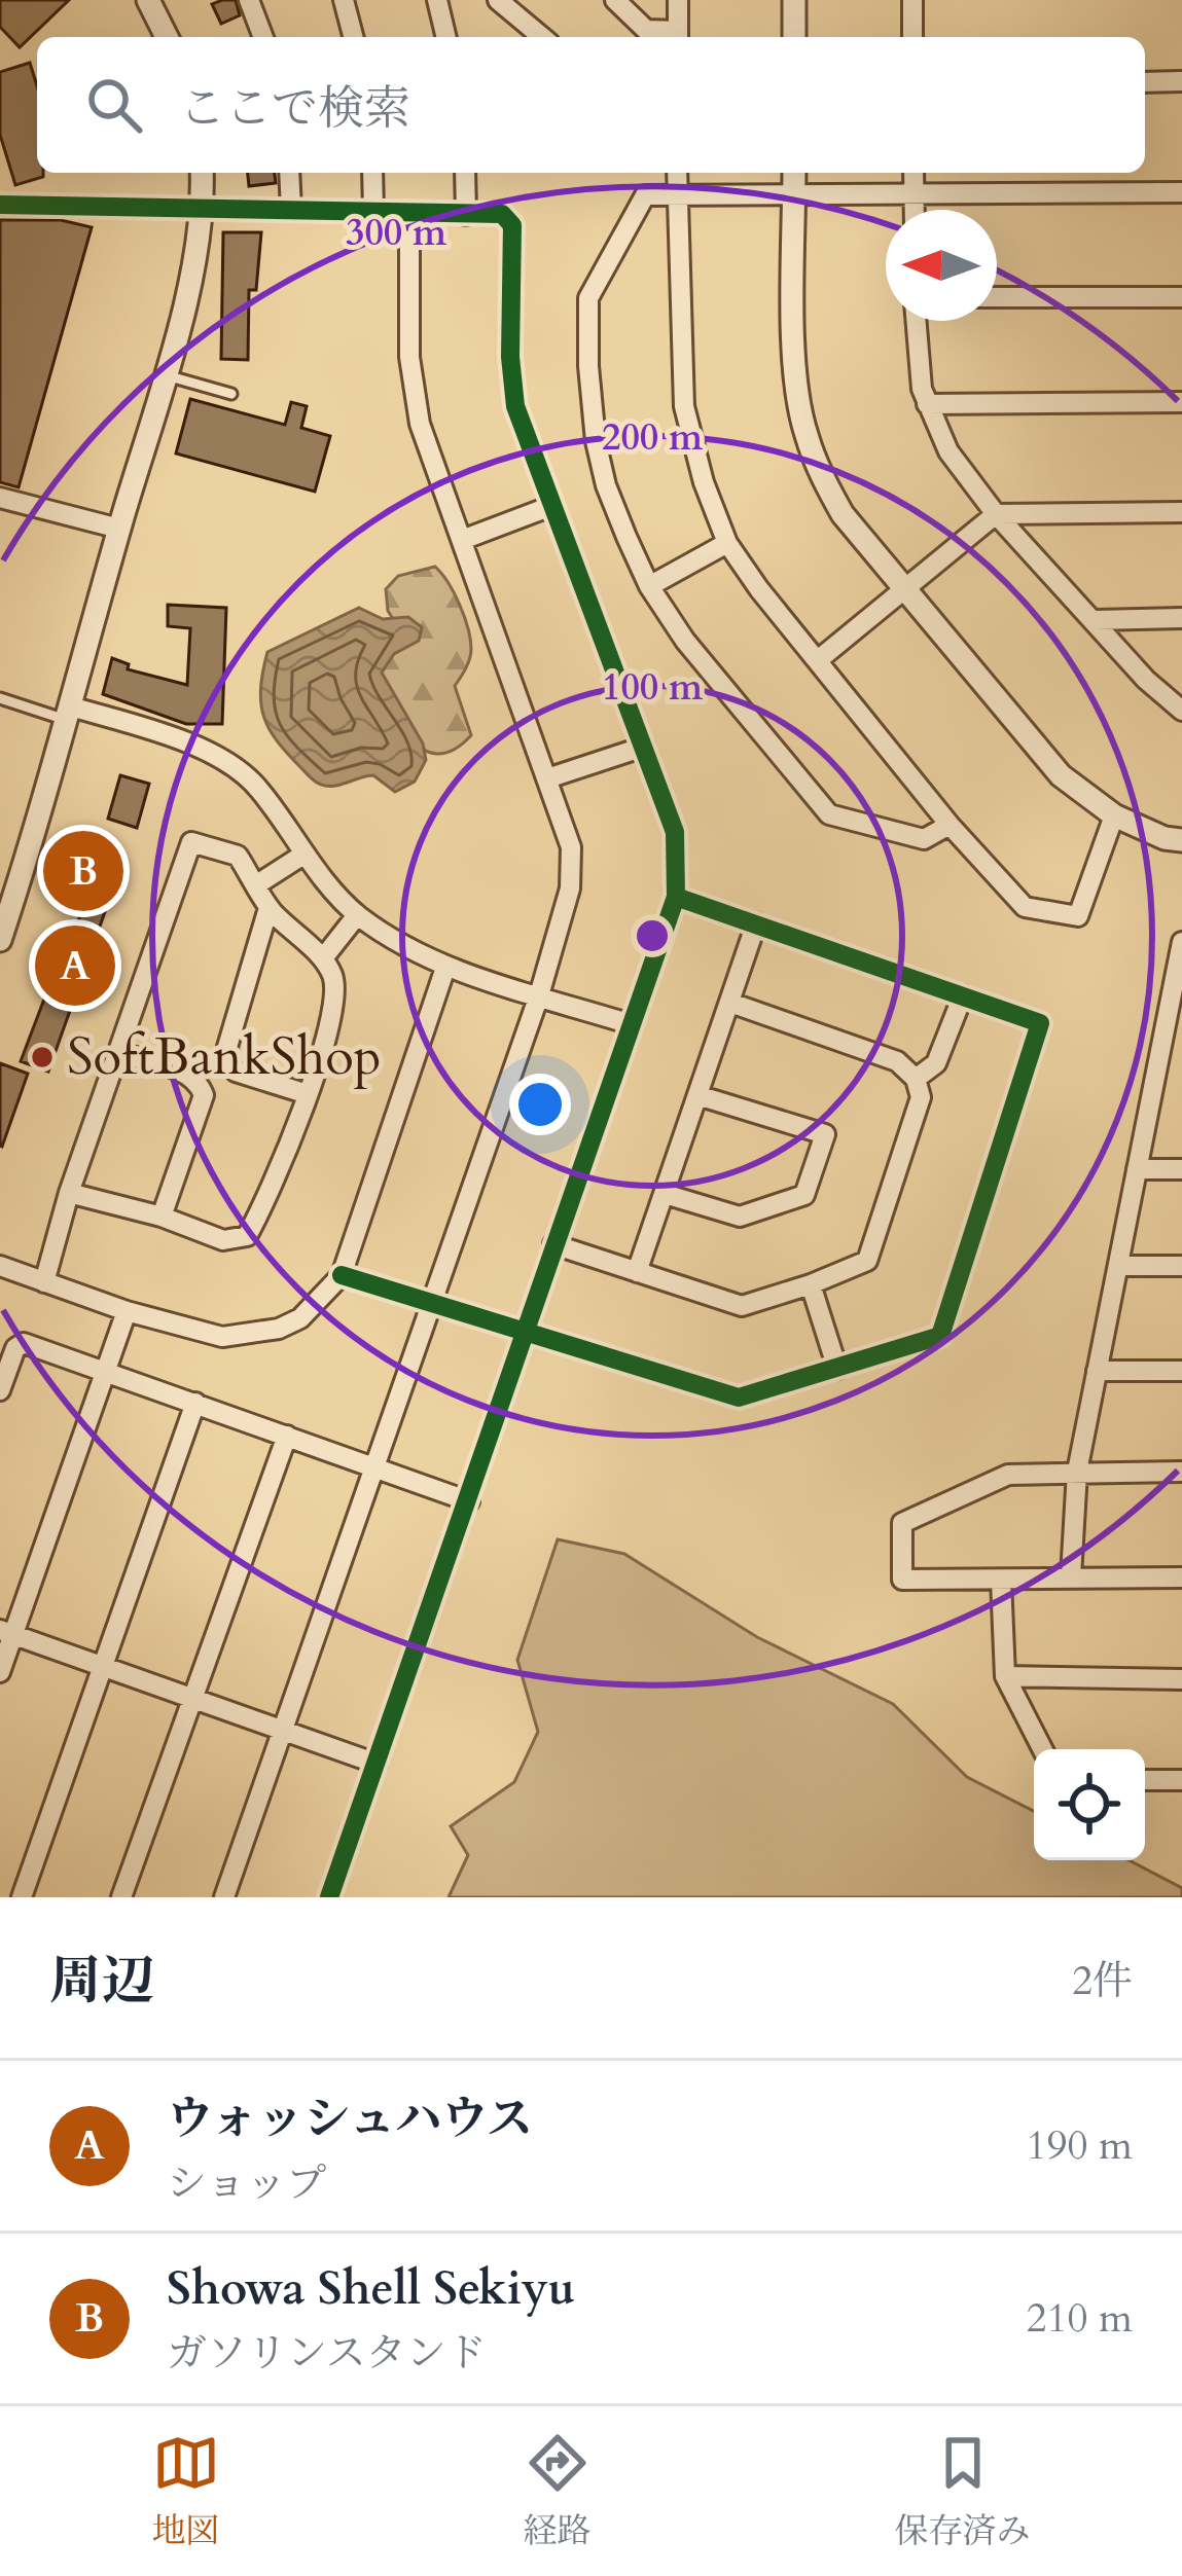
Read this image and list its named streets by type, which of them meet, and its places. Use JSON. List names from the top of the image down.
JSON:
{
  "places": ["SoftBankShop"],
  "north": "left",
  "page": {
    "search": "ここで検索",
    "pins": ["B", "A"],
    "heading": ["周辺", "2件"],
    "list": [
      {
        "mark": "A",
        "name": "ウォッシュハウス",
        "note": "ショップ",
        "value": "190 m"
      },
      {
        "mark": "B",
        "name": "Showa Shell Sekiyu",
        "note": "ガソリンスタンド",
        "value": "210 m"
      }
    ],
    "nav": ["地図", "経路", "保存済み"]
  },
  "rings": ["300 m", "200 m", "100 m"]
}
